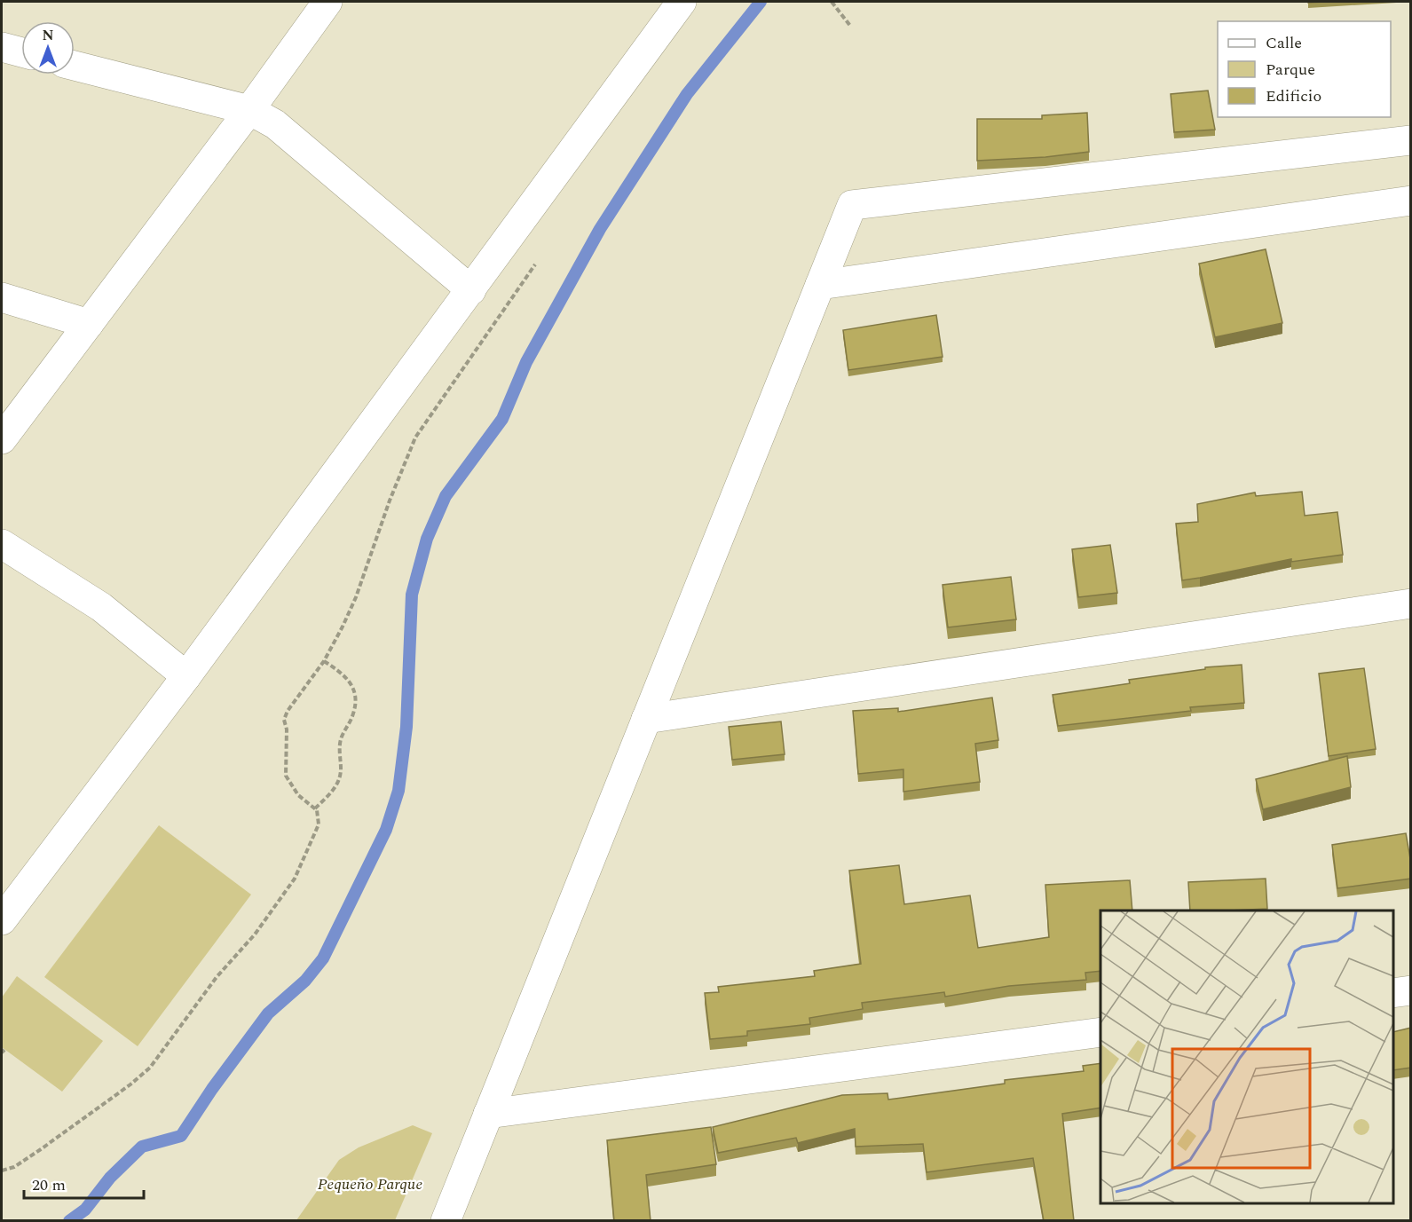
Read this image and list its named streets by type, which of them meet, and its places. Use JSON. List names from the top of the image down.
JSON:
{
  "parks": ["Pequeño Parque"],
  "legend": ["Calle", "Parque", "Edificio"],
  "scale_bar": "20 m",
  "north": "top"
}
